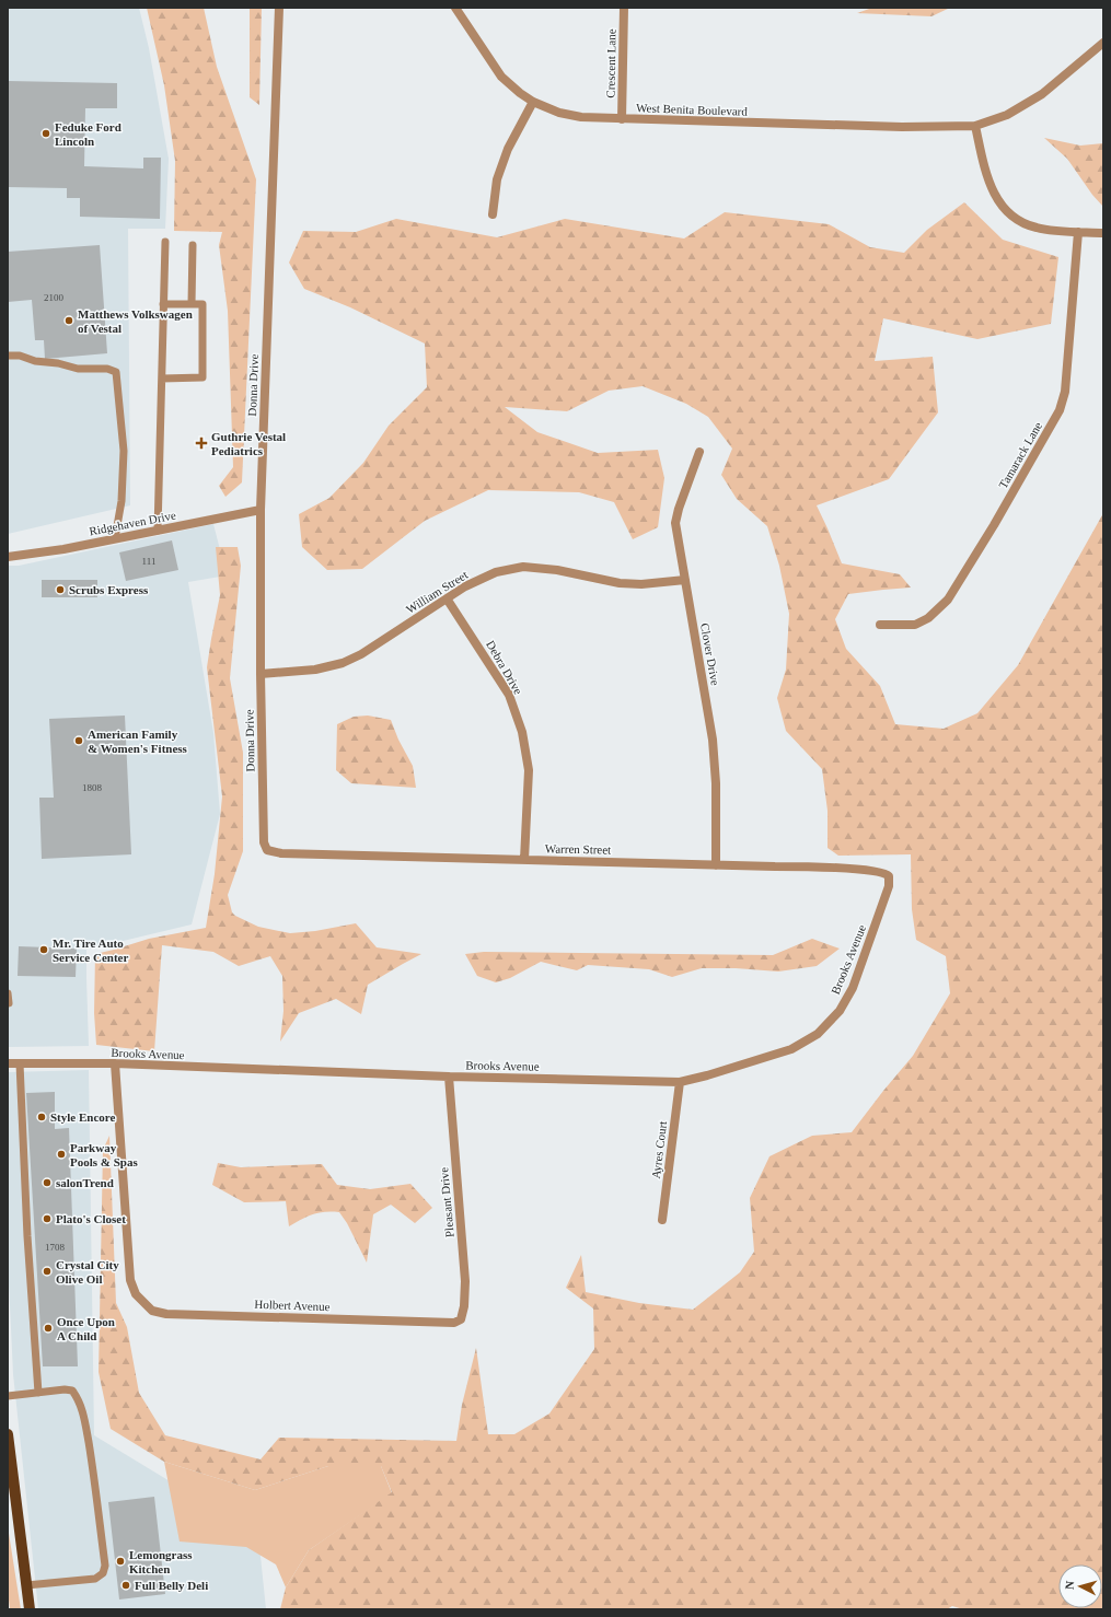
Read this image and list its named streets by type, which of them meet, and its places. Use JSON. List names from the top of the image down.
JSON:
{
  "streets": {
    "street": [
      "Crescent Lane",
      "West Benita Boulevard",
      "Donna Drive",
      "Tamarack Lane",
      "Ridgehaven Drive",
      "William Street",
      "Clover Drive",
      "Debra Drive",
      "Warren Street",
      "Brooks Avenue",
      "Ayres Court",
      "Pleasant Drive",
      "Holbert Avenue"
    ]
  },
  "crossings": [
    ["Crescent Lane", "West Benita Boulevard"],
    ["Donna Drive", "Ridgehaven Drive"],
    ["Donna Drive", "William Street"],
    ["Donna Drive", "Warren Street"],
    ["William Street", "Clover Drive"],
    ["William Street", "Debra Drive"],
    ["Clover Drive", "Warren Street"],
    ["Debra Drive", "Warren Street"],
    ["Warren Street", "Brooks Avenue"],
    ["Brooks Avenue", "Ayres Court"],
    ["Brooks Avenue", "Pleasant Drive"],
    ["Brooks Avenue", "Holbert Avenue"],
    ["Pleasant Drive", "Holbert Avenue"]
  ],
  "places": {
    "other": [
      "Feduke Ford Lincoln",
      "Matthews Volkswagen of Vestal",
      "Scrubs Express",
      "American Family & Women's Fitness",
      "Mr. Tire Auto Service Center",
      "Style Encore",
      "Parkway Pools & Spas",
      "salonTrend",
      "Plato's Closet",
      "Crystal City Olive Oil",
      "Once Upon A Child",
      "Lemongrass Kitchen",
      "Full Belly Deli"
    ],
    "health": ["Guthrie Vestal Pediatrics"]
  },
  "house_numbers": [
    "2100",
    "111",
    "1808",
    "1708"
  ],
  "north": "left"
}
